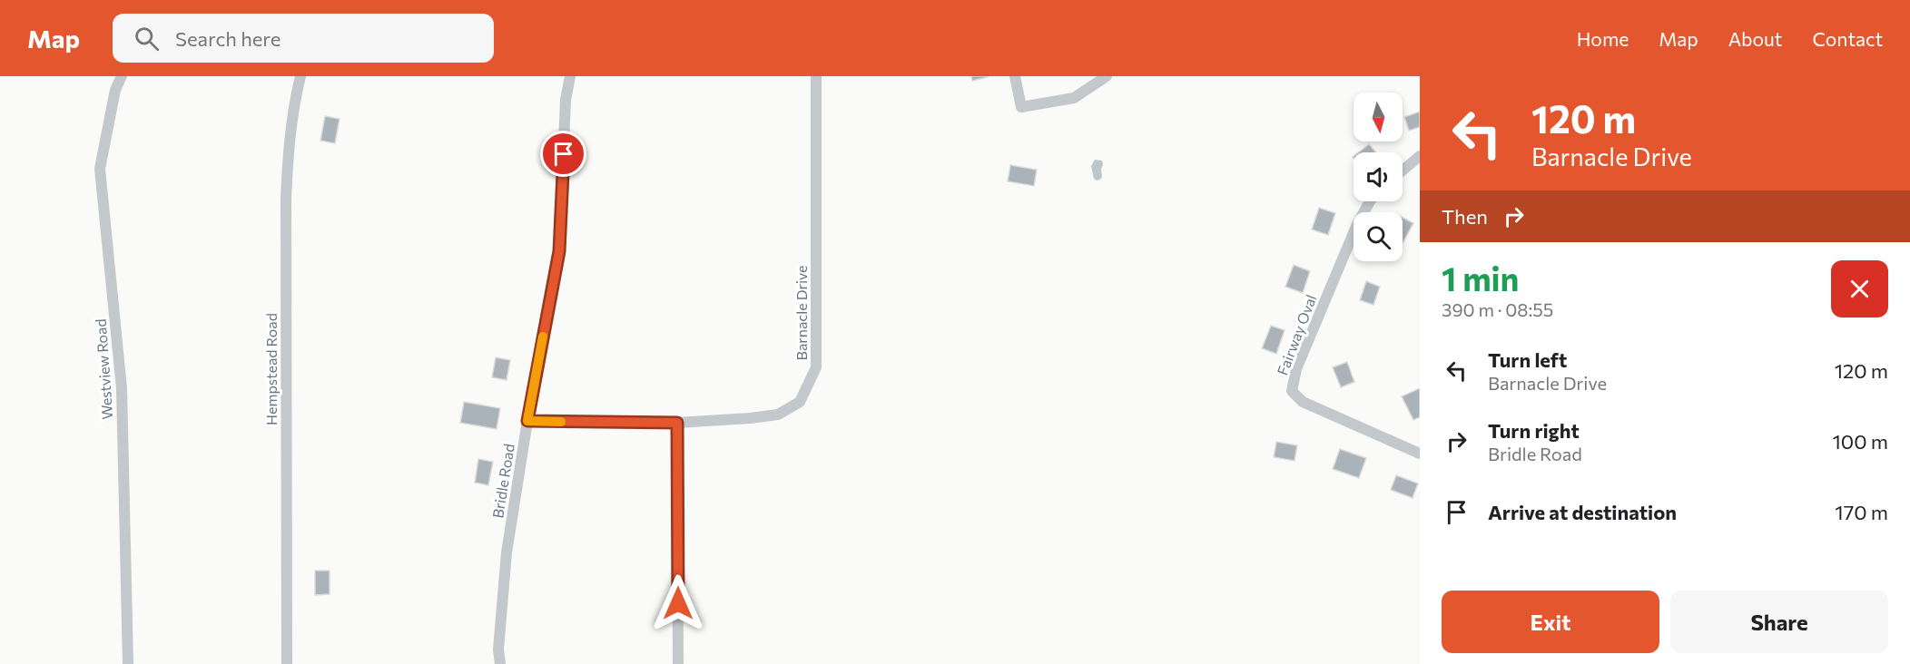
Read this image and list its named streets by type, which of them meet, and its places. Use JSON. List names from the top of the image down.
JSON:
{
  "streets": {
    "street": [
      "Barnacle Drive",
      "Fairway Oval",
      "Westview Road",
      "Hempstead Road",
      "Bridle Road"
    ]
  },
  "crossings": [
    ["Barnacle Drive", "Bridle Road"]
  ],
  "north": "bottom",
  "page": {
    "header": "Map",
    "search": "Search here",
    "nav": [
      "Home",
      "Map",
      "About",
      "Contact"
    ],
    "turn": ["120 m", "Barnacle Drive"],
    "then": "Then",
    "heading": ["1 min", "390 m · 08:55"],
    "list": [
      {
        "name": "Turn left",
        "note": "Barnacle Drive",
        "value": "120 m"
      },
      {
        "name": "Turn right",
        "note": "Bridle Road",
        "value": "100 m"
      },
      {
        "name": "Arrive at destination",
        "value": "170 m"
      }
    ],
    "buttons": ["Exit", "Share"]
  }
}
